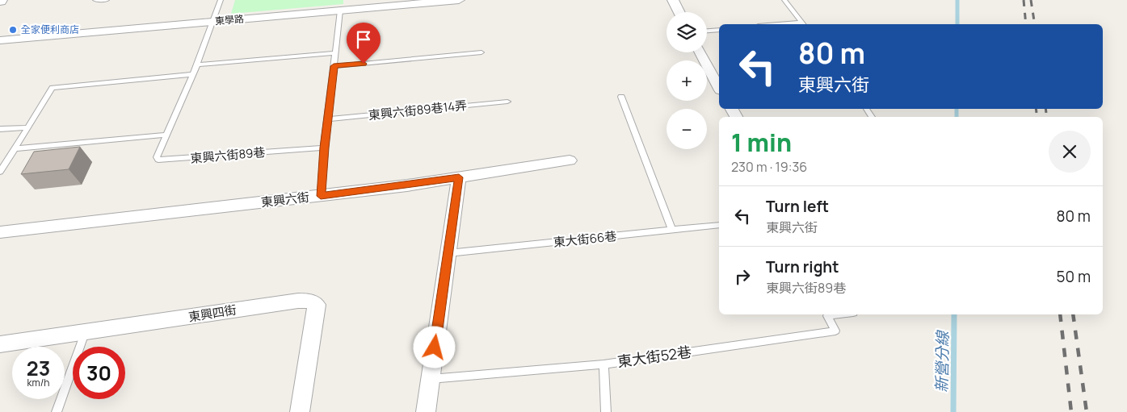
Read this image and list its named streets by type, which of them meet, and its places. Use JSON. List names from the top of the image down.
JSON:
{
  "streets": {
    "street": ["東學路", "東興六街", "東興四街"],
    "lane": [
      "東興六街89巷14弄",
      "東興六街89巷",
      "東大街66巷",
      "東大街52巷"
    ]
  },
  "water": ["新營分線"],
  "places": ["全家便利商店"],
  "page": {
    "map_buttons": ["+", "−"],
    "turn": ["80 m", "東興六街"],
    "heading": ["1 min", "230 m · 19:36"],
    "list": [
      {
        "name": "Turn left",
        "note": "東興六街",
        "value": "80 m"
      },
      {
        "name": "Turn right",
        "note": "東興六街89巷",
        "value": "50 m"
      }
    ],
    "speed": "23 km/h",
    "limit": "30"
  }
}
